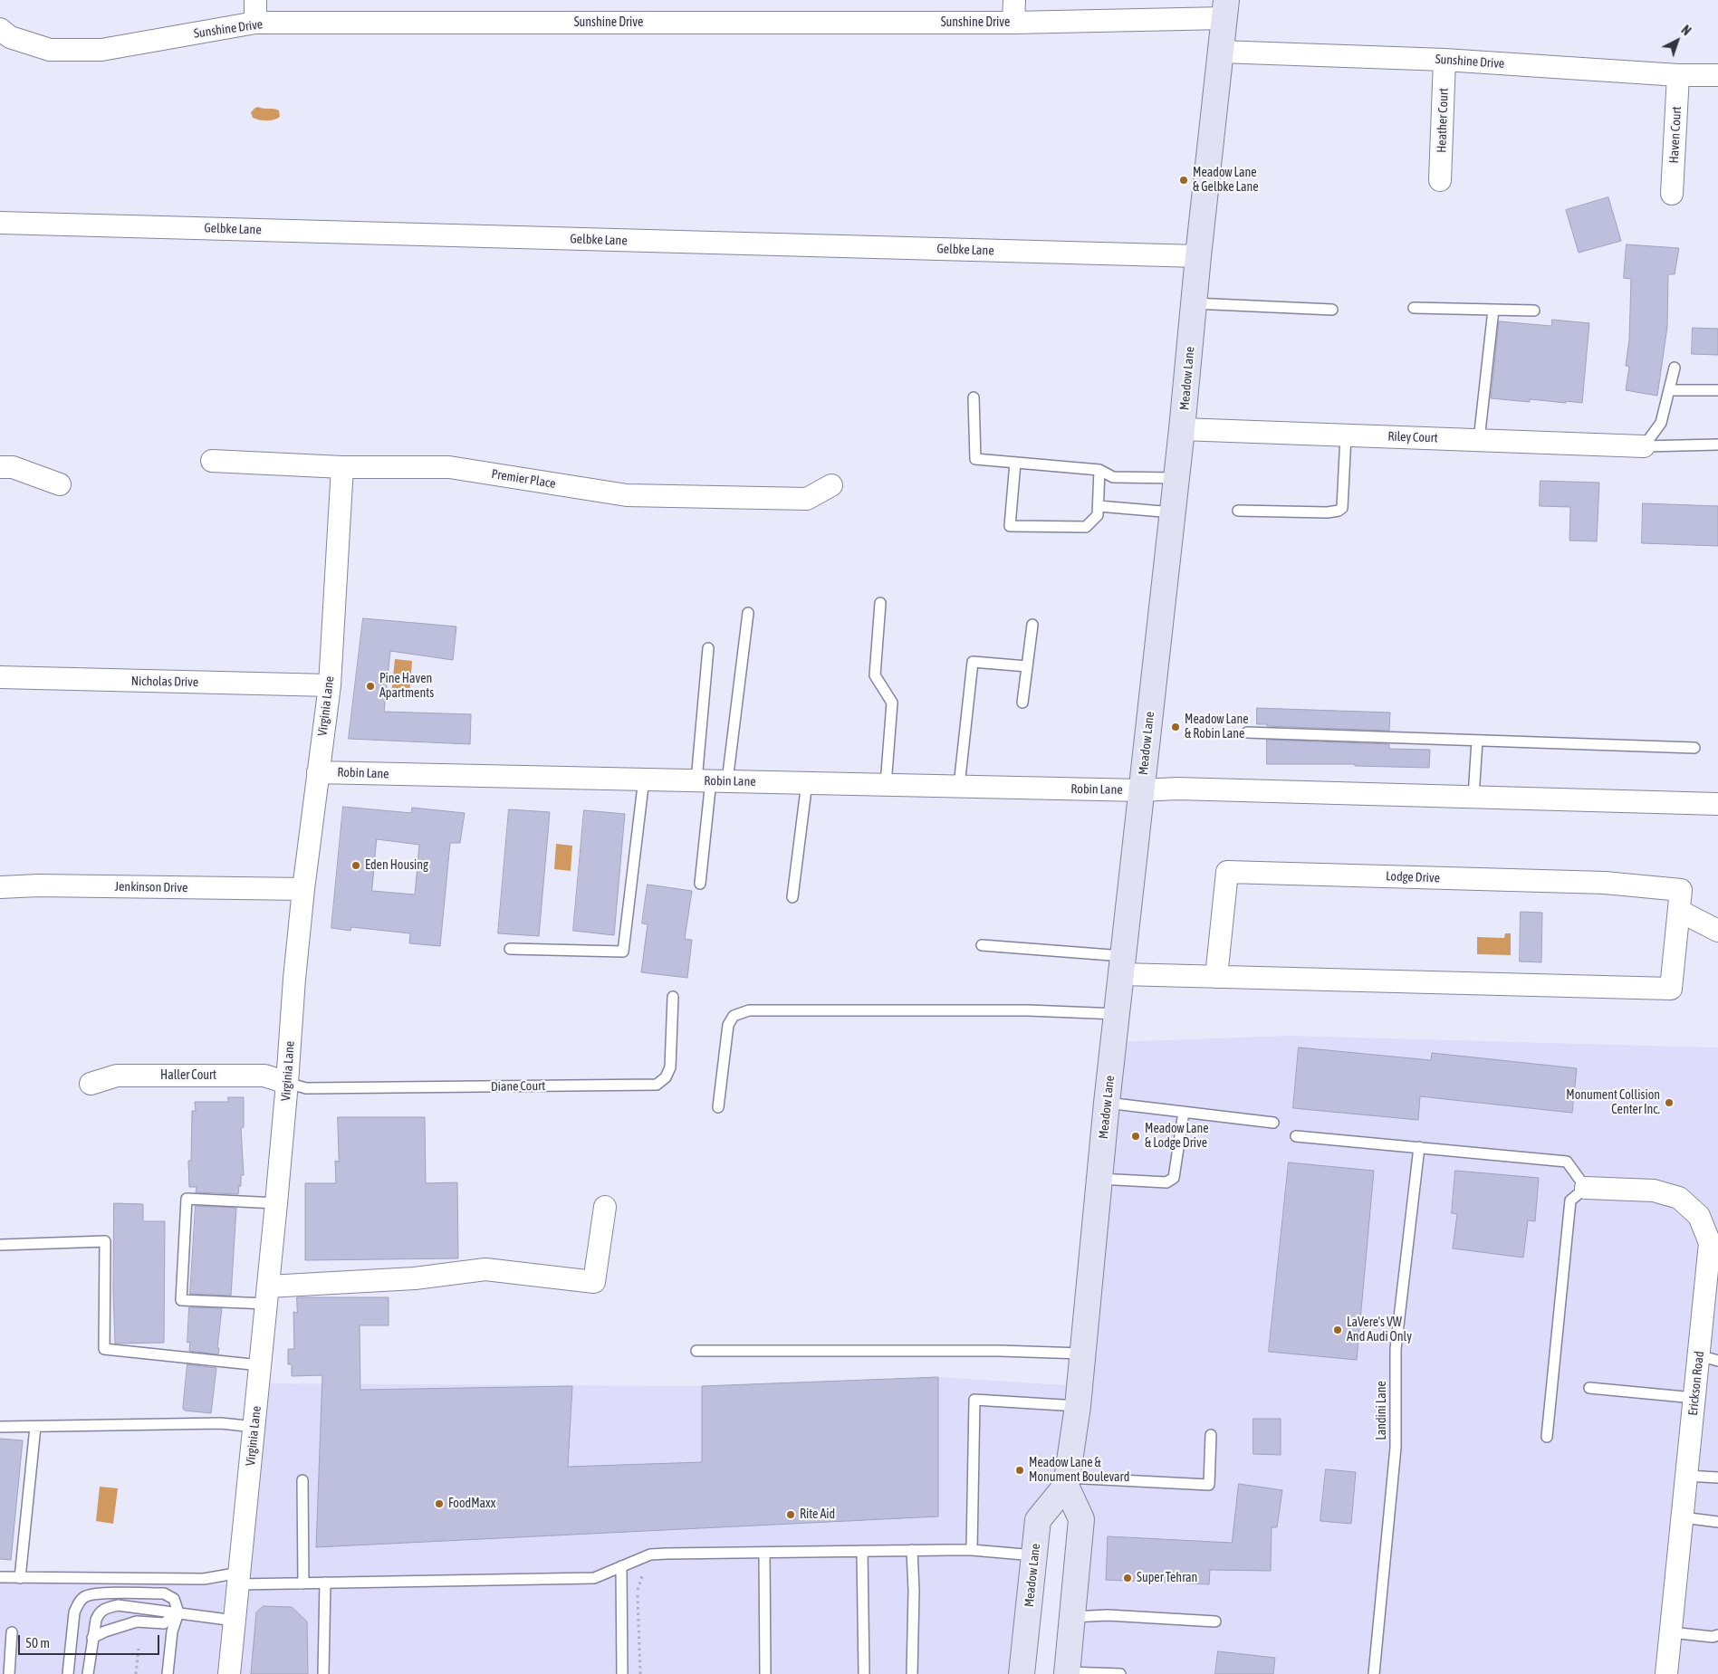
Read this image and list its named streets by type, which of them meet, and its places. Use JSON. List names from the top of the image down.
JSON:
{
  "streets": {
    "street": [
      "Sunshine Drive",
      "Heather Court",
      "Haven Court",
      "Gelbke Lane",
      "Meadow Lane",
      "Riley Court",
      "Premier Place",
      "Nicholas Drive",
      "Virginia Lane",
      "Robin Lane",
      "Lodge Drive",
      "Jenkinson Drive",
      "Haller Court",
      "Erickson Road"
    ],
    "lane": ["Diane Court", "Landini Lane"]
  },
  "crossings": [
    ["Sunshine Drive", "Heather Court"],
    ["Sunshine Drive", "Haven Court"],
    ["Sunshine Drive", "Meadow Lane"],
    ["Gelbke Lane", "Meadow Lane"],
    ["Meadow Lane", "Riley Court"],
    ["Meadow Lane", "Robin Lane"],
    ["Meadow Lane", "Lodge Drive"],
    ["Premier Place", "Virginia Lane"],
    ["Nicholas Drive", "Virginia Lane"],
    ["Virginia Lane", "Robin Lane"],
    ["Virginia Lane", "Jenkinson Drive"],
    ["Virginia Lane", "Haller Court"],
    ["Virginia Lane", "Diane Court"],
    ["Haller Court", "Diane Court"]
  ],
  "places": [
    "Meadow Lane & Gelbke Lane",
    "Pine Haven Apartments",
    "Meadow Lane & Robin Lane",
    "Eden Housing",
    "Monument Collision Center Inc.",
    "Meadow Lane & Lodge Drive",
    "LaVere's VW And Audi Only",
    "Meadow Lane & Monument Boulevard",
    "FoodMaxx",
    "Rite Aid",
    "Super Tehran"
  ],
  "scale_bar": "50 m",
  "north": "top right"
}
